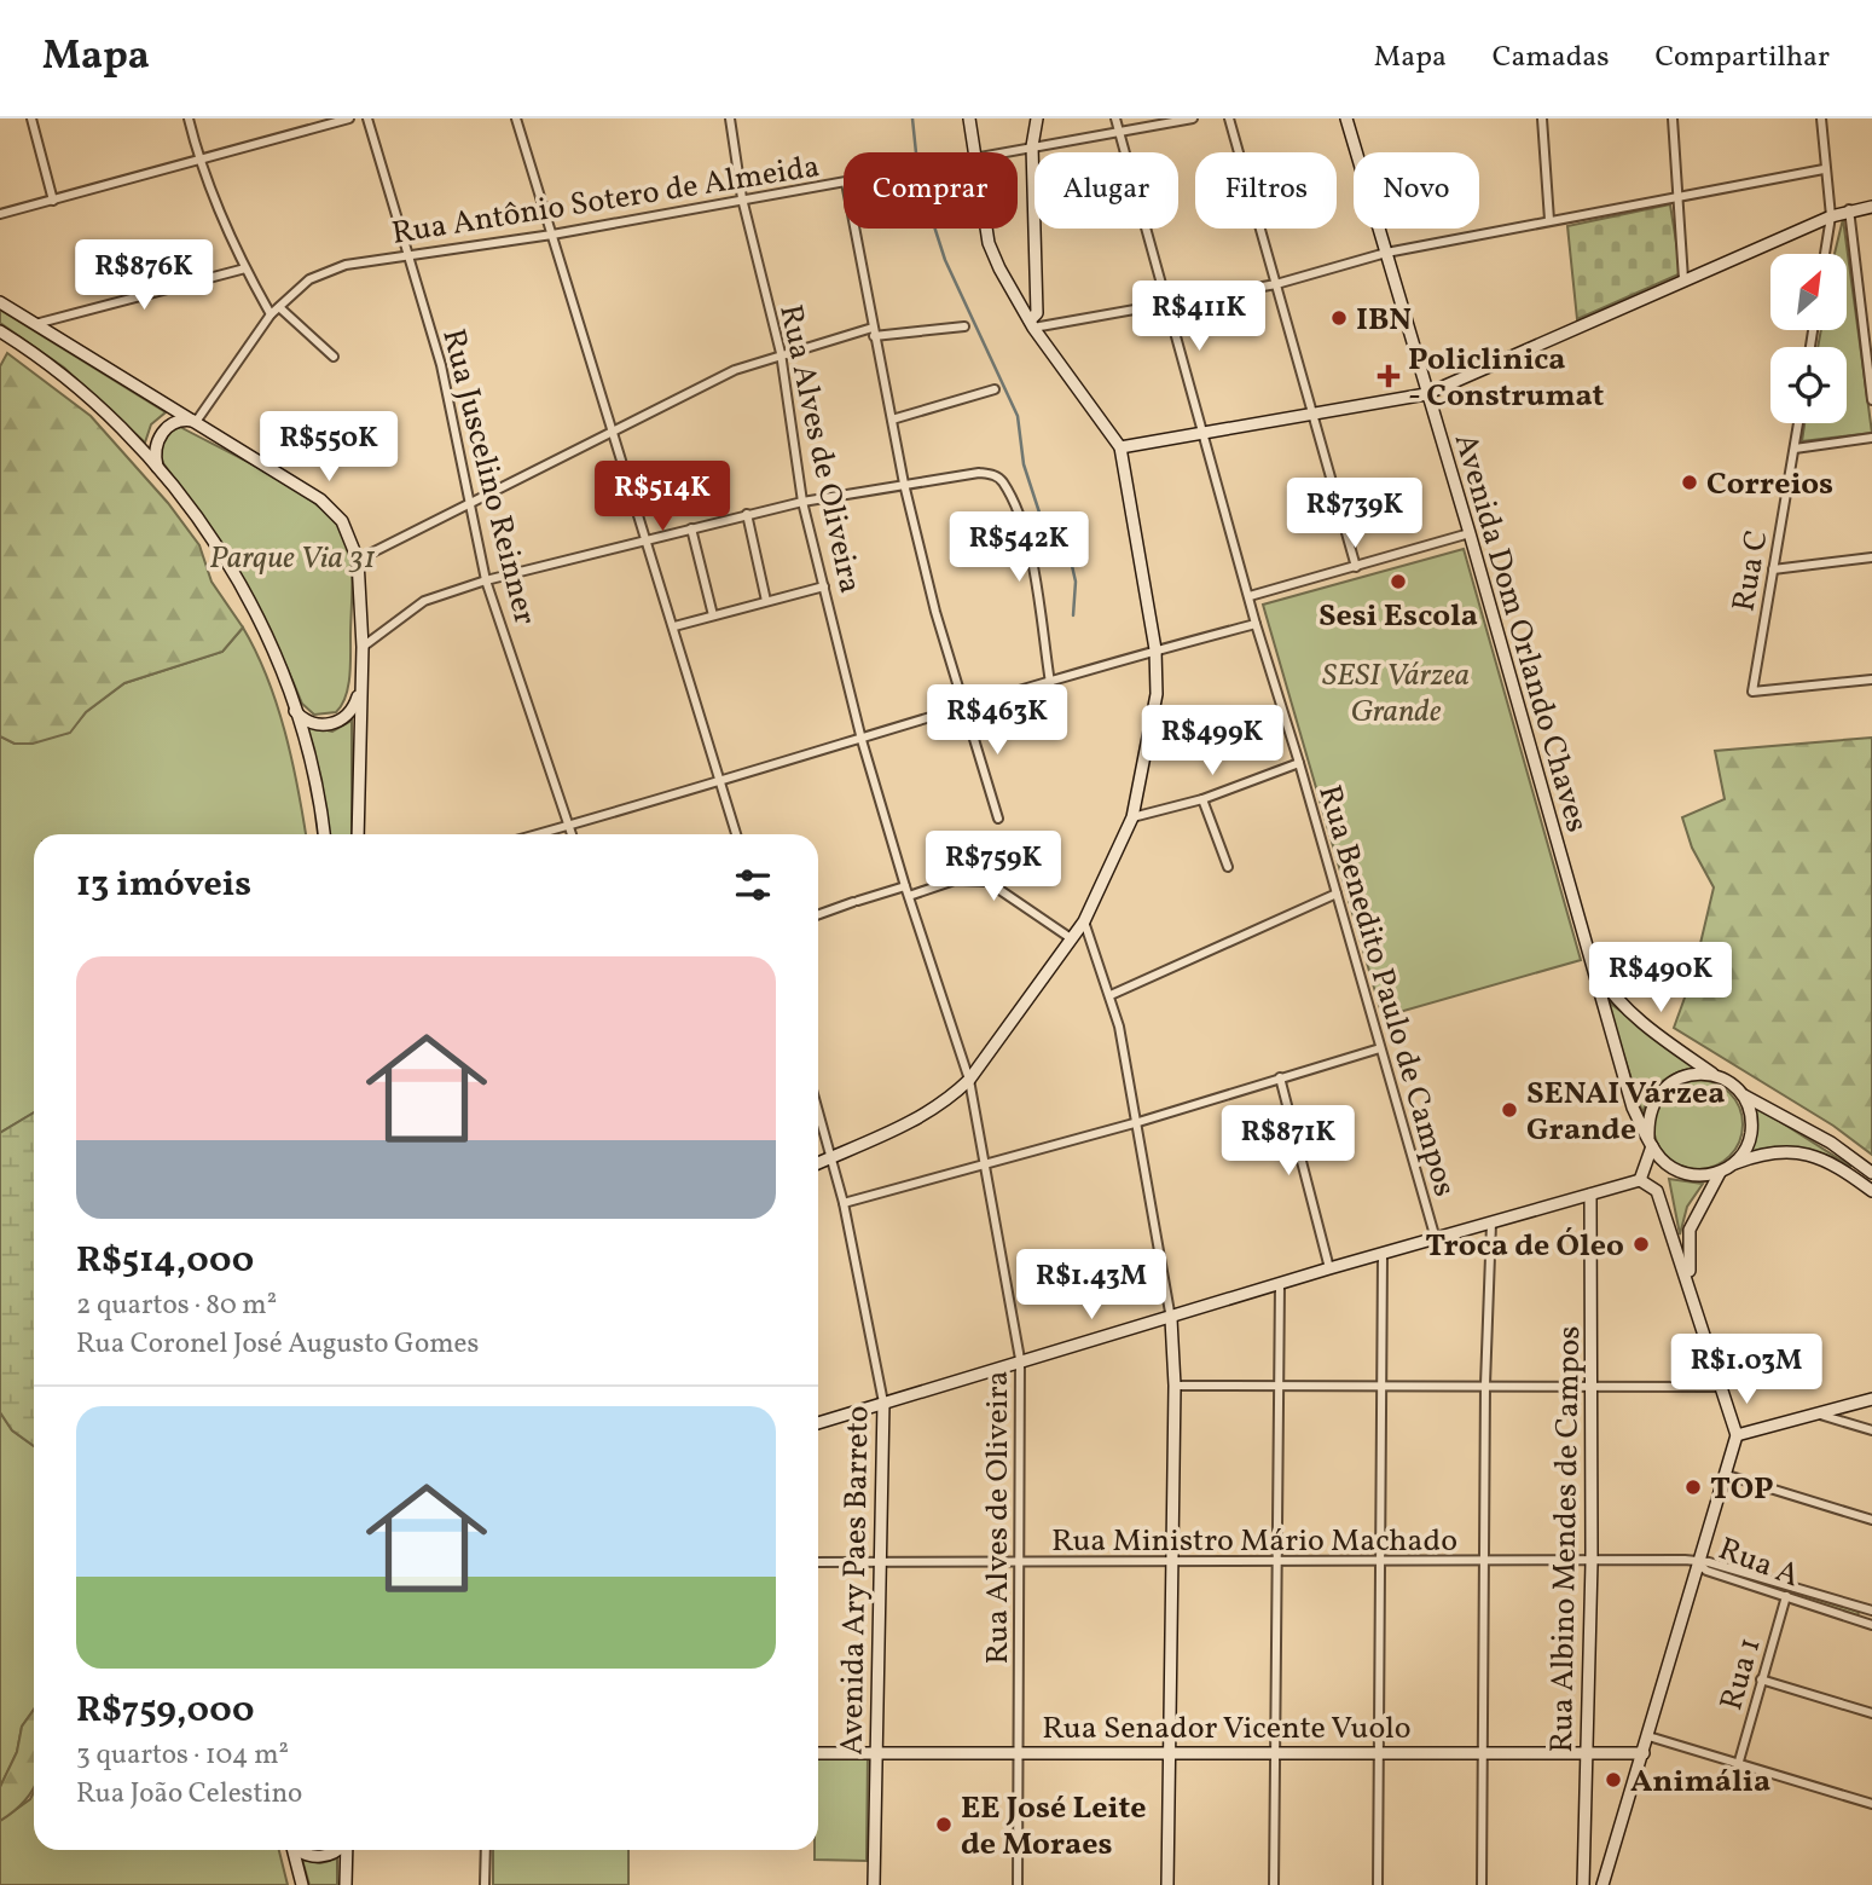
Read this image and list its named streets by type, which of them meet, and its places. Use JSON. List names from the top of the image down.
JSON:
{
  "streets": {
    "street": [
      "Rua Antônio Sotero de Almeida",
      "Rua Alves de Oliveira",
      "Rua Juscelino Reinner",
      "Rua C",
      "Avenida Dom Orlando Chaves",
      "Rua Benedito Paulo de Campos",
      "Rua Ministro Mário Machado",
      "Rua Albino Mendes de Campos",
      "Rua A",
      "Avenida Ary Paes Barreto",
      "Rua 1",
      "Rua Senador Vicente Vuolo"
    ]
  },
  "crossings": [
    ["Rua Antônio Sotero de Almeida", "Rua Alves de Oliveira"],
    ["Rua Antônio Sotero de Almeida", "Rua Juscelino Reinner"],
    ["Rua Antônio Sotero de Almeida", "Rua Benedito Paulo de Campos"],
    ["Rua Alves de Oliveira", "Rua Ministro Mário Machado"],
    ["Rua Alves de Oliveira", "Rua Senador Vicente Vuolo"],
    ["Rua Ministro Mário Machado", "Rua Albino Mendes de Campos"],
    ["Rua Ministro Mário Machado", "Rua A"],
    ["Rua Ministro Mário Machado", "Avenida Ary Paes Barreto"],
    ["Rua Albino Mendes de Campos", "Rua Senador Vicente Vuolo"],
    ["Rua A", "Rua 1"],
    ["Avenida Ary Paes Barreto", "Rua Senador Vicente Vuolo"]
  ],
  "parks": ["Parque Via 31", "SESI Várzea Grande"],
  "places": {
    "other": [
      "IBN",
      "Correios",
      "Sesi Escola",
      "SENAI Várzea Grande",
      "Troca de Óleo",
      "TOP",
      "Animália",
      "EE José Leite de Moraes"
    ],
    "health": ["Policlinica - Construmat"]
  },
  "north": "top right",
  "page": {
    "header": "Mapa",
    "nav": ["Mapa", "Camadas", "Compartilhar"],
    "chip": [
      "Comprar",
      "Alugar",
      "Filtros",
      "Novo"
    ],
    "price": [
      "R$876K",
      "R$411K",
      "R$550K",
      "R$514K",
      "R$739K",
      "R$542K",
      "R$463K",
      "R$499K",
      "R$759K",
      "R$490K",
      "R$871K",
      "R$1.43M",
      "R$1.03M"
    ],
    "heading": "13 imóveis",
    "list": [
      {
        "name": "R$514,000",
        "note": "2 quartos · 80 m² · Rua Coronel José Augusto Gomes"
      },
      {
        "name": "R$759,000",
        "note": "3 quartos · 104 m² · Rua João Celestino"
      }
    ]
  }
}
